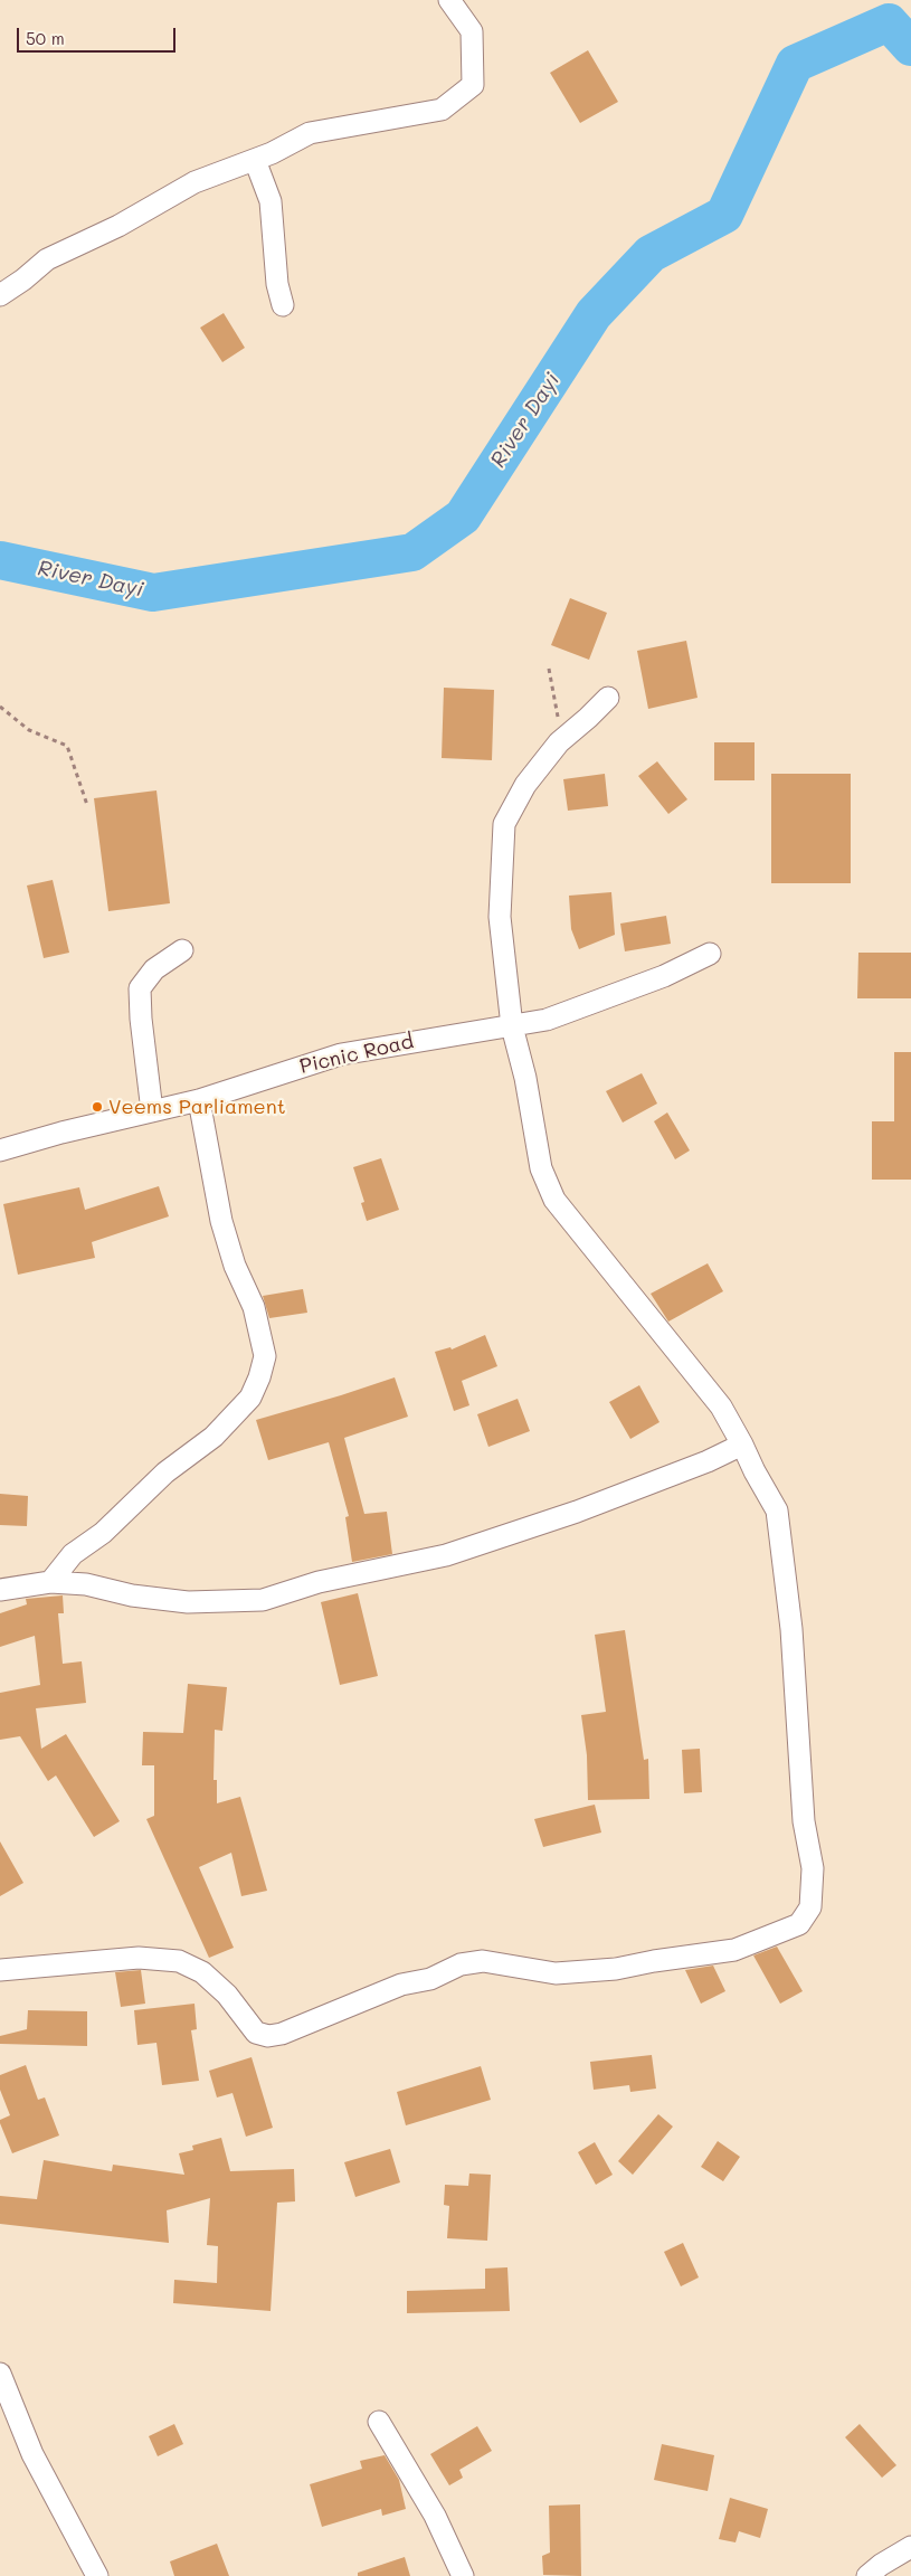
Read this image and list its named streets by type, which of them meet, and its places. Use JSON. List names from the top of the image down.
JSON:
{
  "streets": {
    "street": ["Picnic Road"]
  },
  "water": ["River Dayi"],
  "places": ["Veems Parliament"],
  "scale_bar": "50 m"
}
